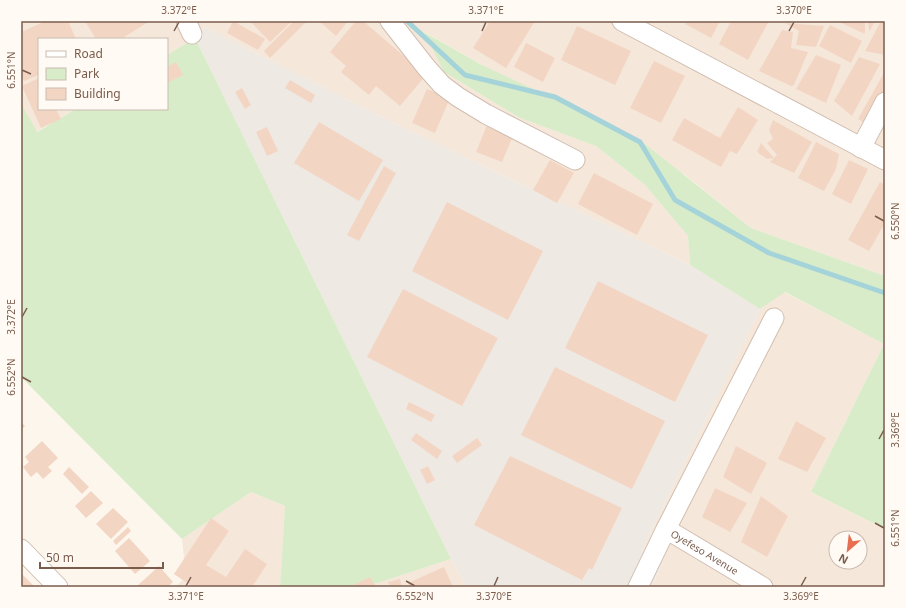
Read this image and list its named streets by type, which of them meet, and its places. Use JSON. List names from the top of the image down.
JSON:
{
  "streets": {
    "street": ["Oyefeso Avenue"]
  },
  "legend": ["Road", "Park", "Building"],
  "scale_bar": "50 m",
  "north": "bottom left",
  "coordinates": [
    "3.372°E",
    "3.371°E",
    "3.370°E",
    "6.551°N",
    "6.550°N",
    "6.552°N",
    "3.369°E"
  ]
}
